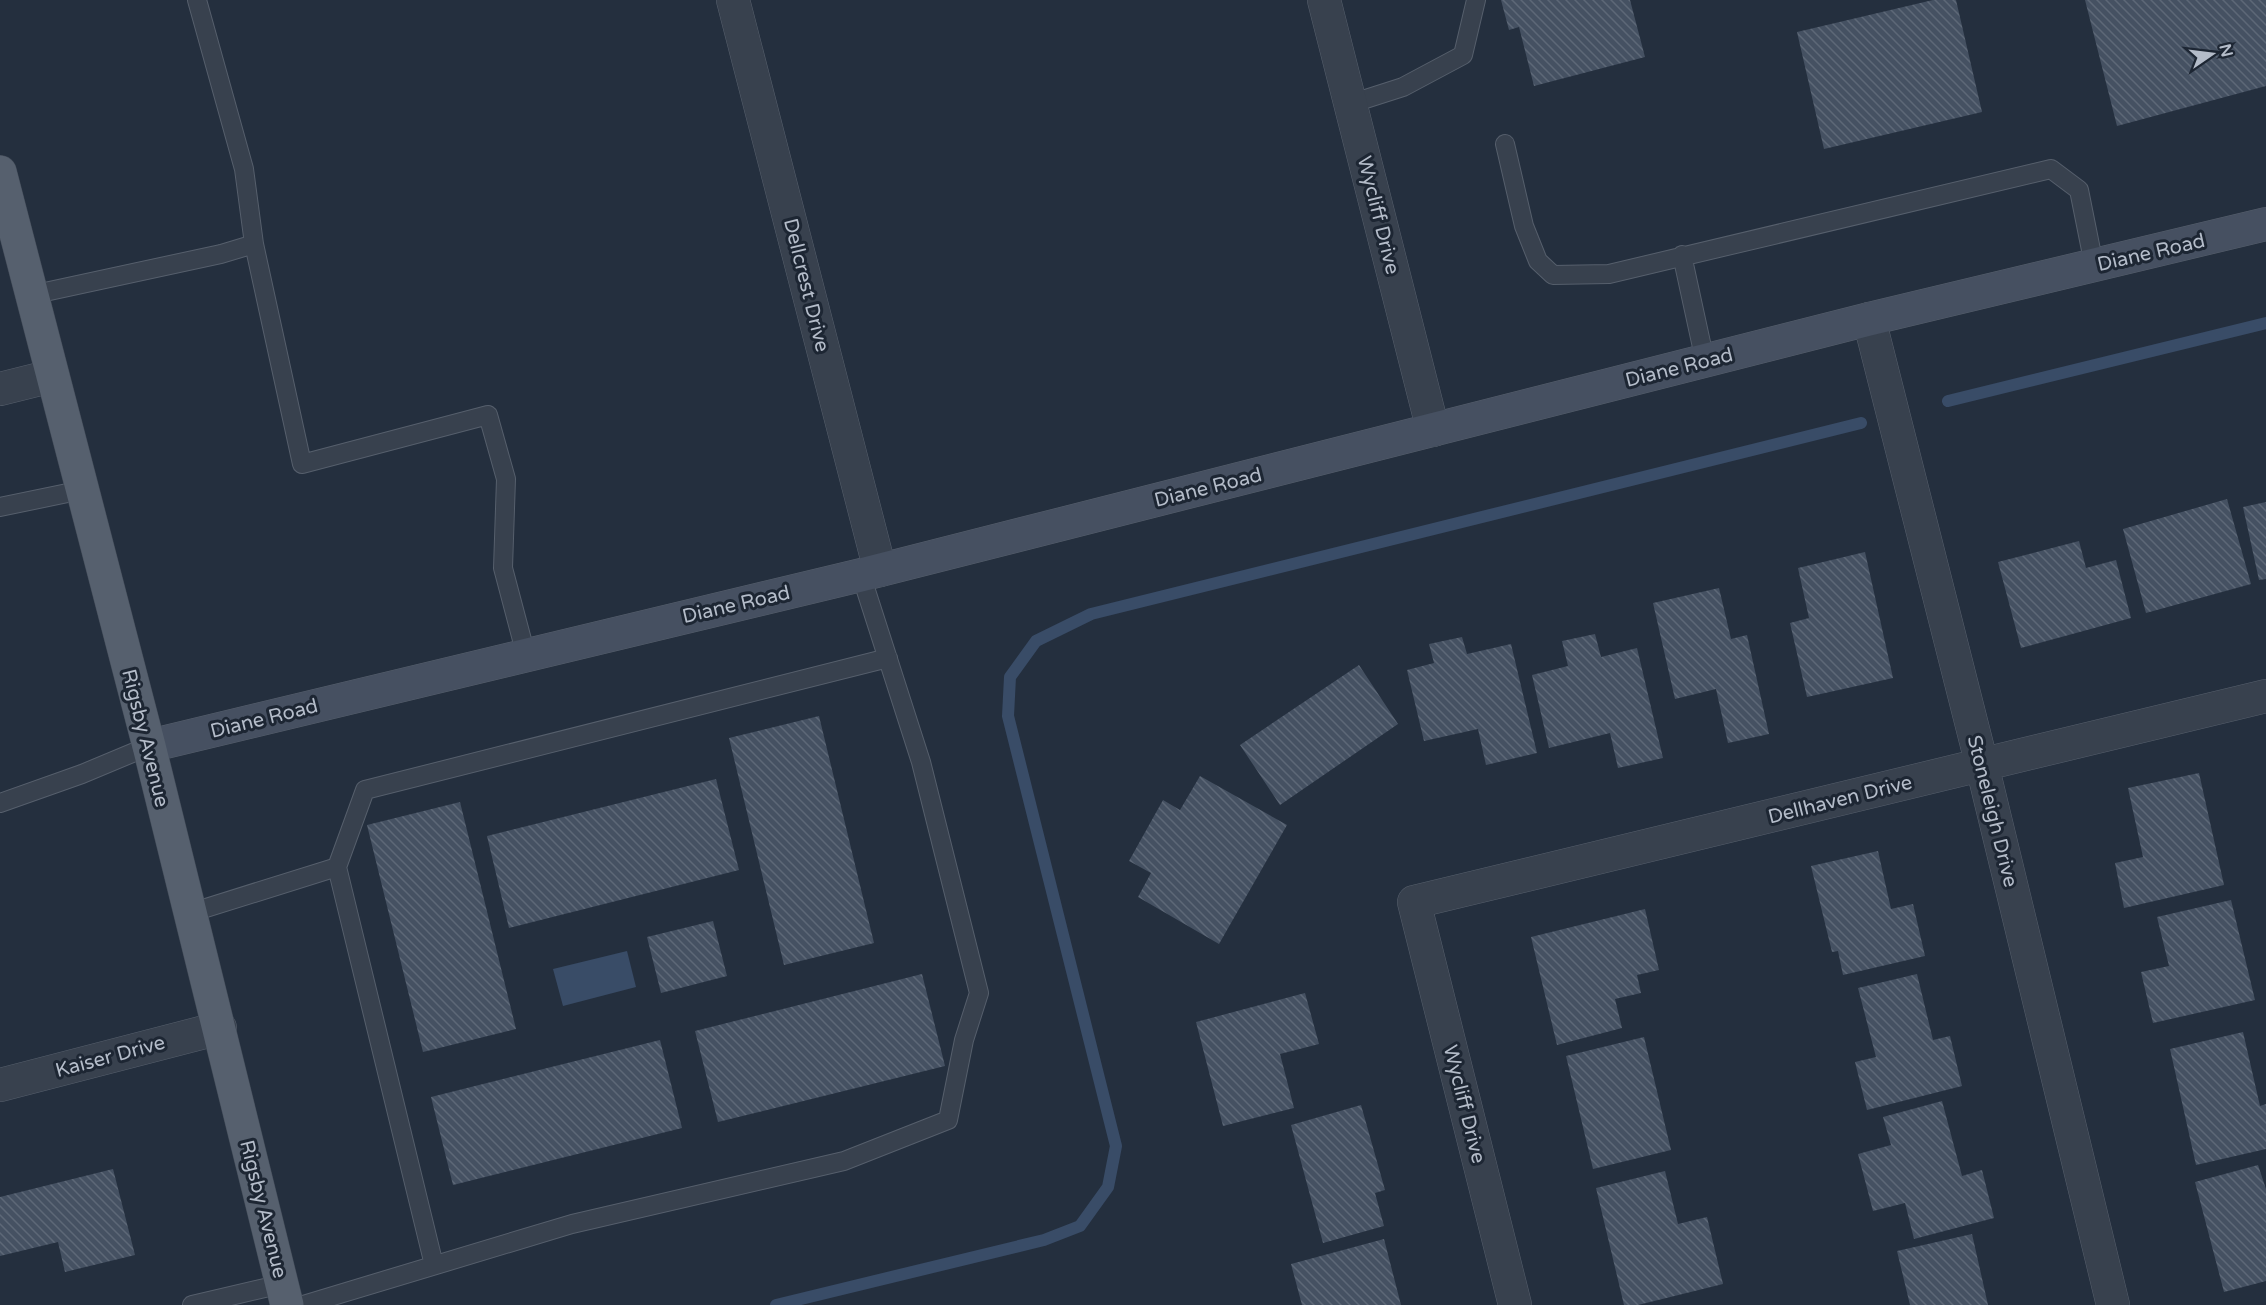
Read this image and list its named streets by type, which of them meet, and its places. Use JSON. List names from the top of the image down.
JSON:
{
  "streets": {
    "main road": ["Rigsby Avenue"],
    "street": [
      "Wycliff Drive",
      "Diane Road",
      "Dellcrest Drive",
      "Dellhaven Drive",
      "Stoneleigh Drive",
      "Kaiser Drive"
    ]
  },
  "crossings": [
    ["Wycliff Drive", "Diane Road"],
    ["Wycliff Drive", "Dellhaven Drive"],
    ["Diane Road", "Dellcrest Drive"],
    ["Diane Road", "Rigsby Avenue"],
    ["Diane Road", "Stoneleigh Drive"],
    ["Rigsby Avenue", "Kaiser Drive"],
    ["Dellhaven Drive", "Stoneleigh Drive"]
  ],
  "north": "right"
}
